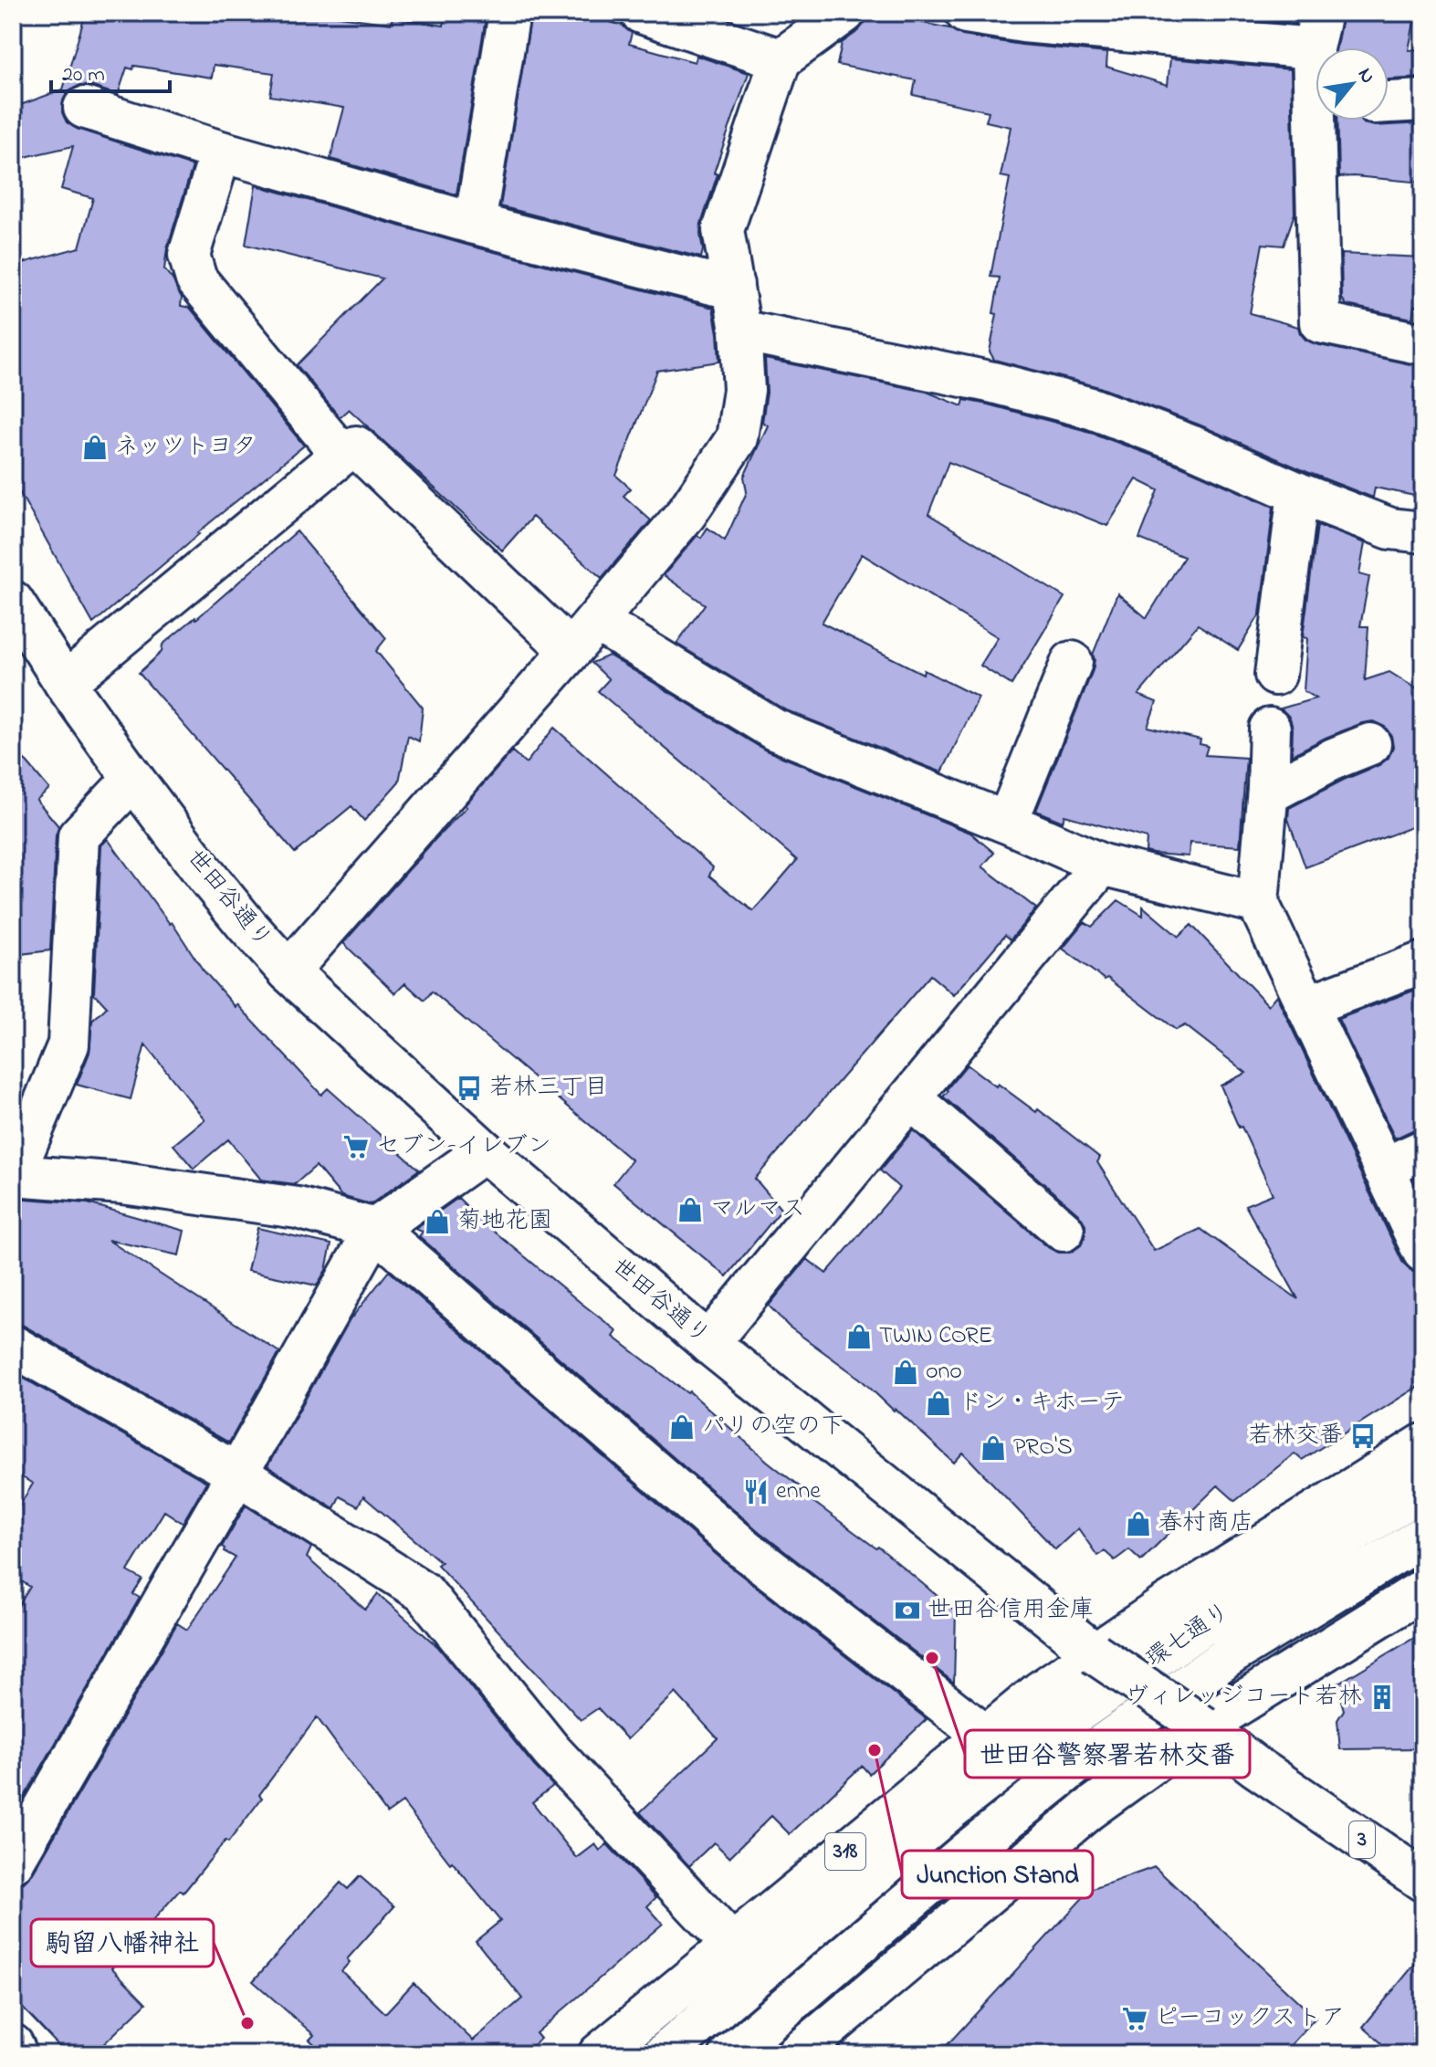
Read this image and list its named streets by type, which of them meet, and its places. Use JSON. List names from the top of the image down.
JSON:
{
  "streets": {
    "street": [
      "世田谷通り",
      "環七通り",
      "3",
      "318"
    ]
  },
  "crossings": [
    ["世田谷通り", "318"]
  ],
  "places": {
    "shop": [
      "ネッツトヨタ",
      "マルマス",
      "菊地花園",
      "TWIN CORE",
      "ono",
      "ドン・キホーテ",
      "パリの空の下",
      "PRO'S",
      "春村商店"
    ],
    "bus stop": ["若林三丁目", "若林交番"],
    "supermarket": ["セブン-イレブン", "ピーコックストア"],
    "restaurant": ["enne"],
    "bank": ["世田谷信用金庫"],
    "other": ["世田谷警察署若林交番", "Junction Stand", "駒留八幡神社"],
    "building": ["ヴィレッジコート若林"]
  },
  "scale_bar": "20 m",
  "north": "top right"
}
